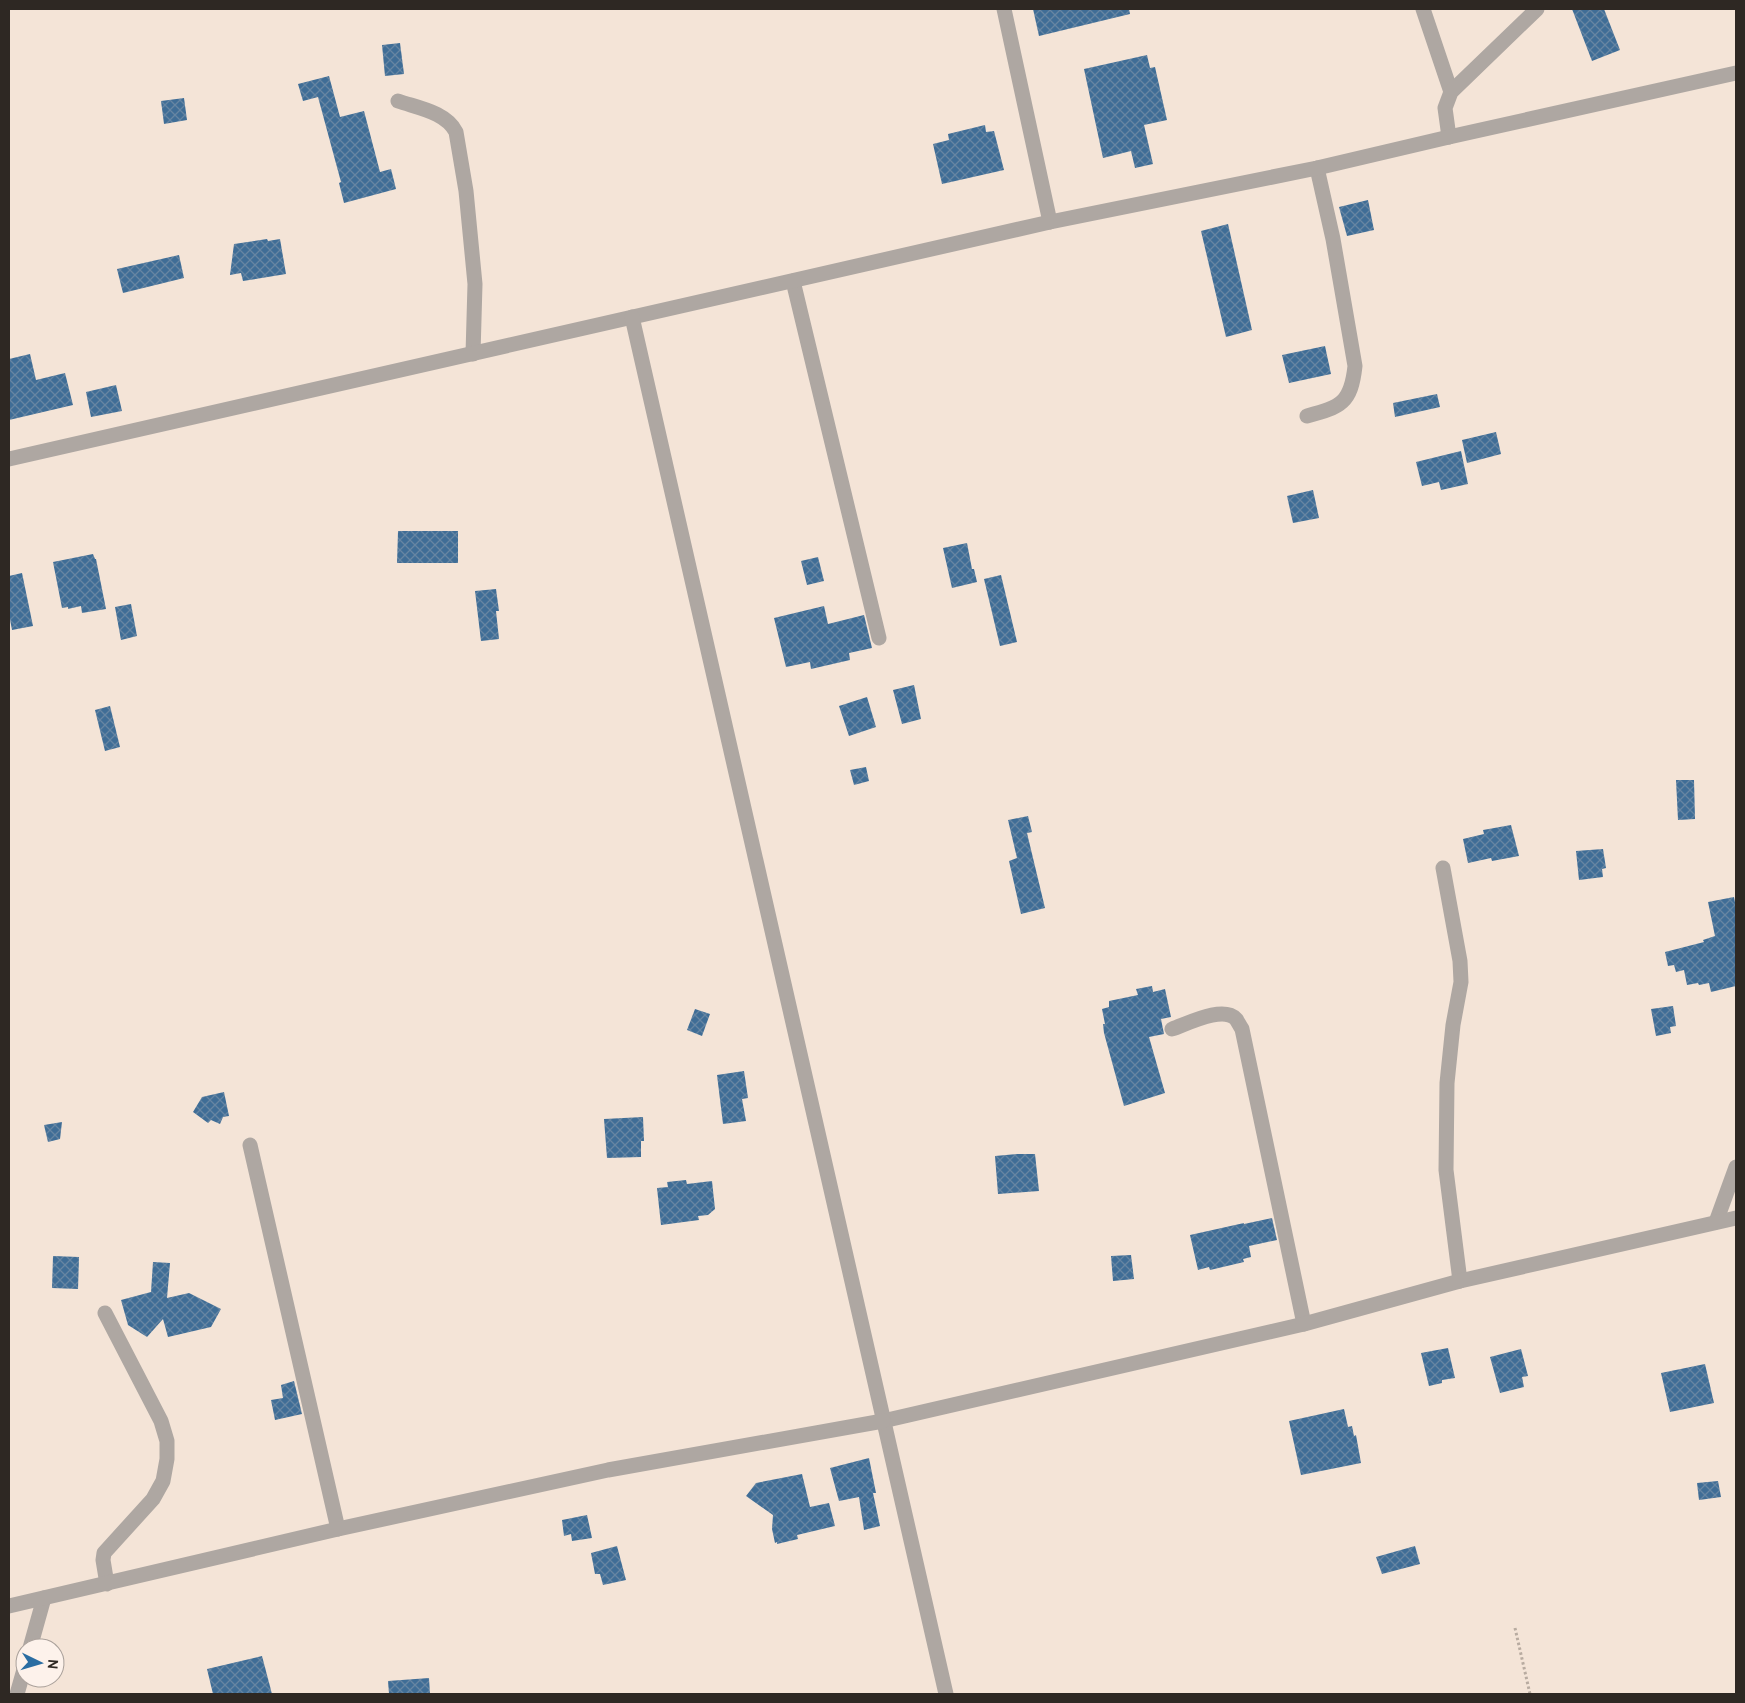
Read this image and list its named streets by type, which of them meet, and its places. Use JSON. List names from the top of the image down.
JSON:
{
  "north": "right"
}
